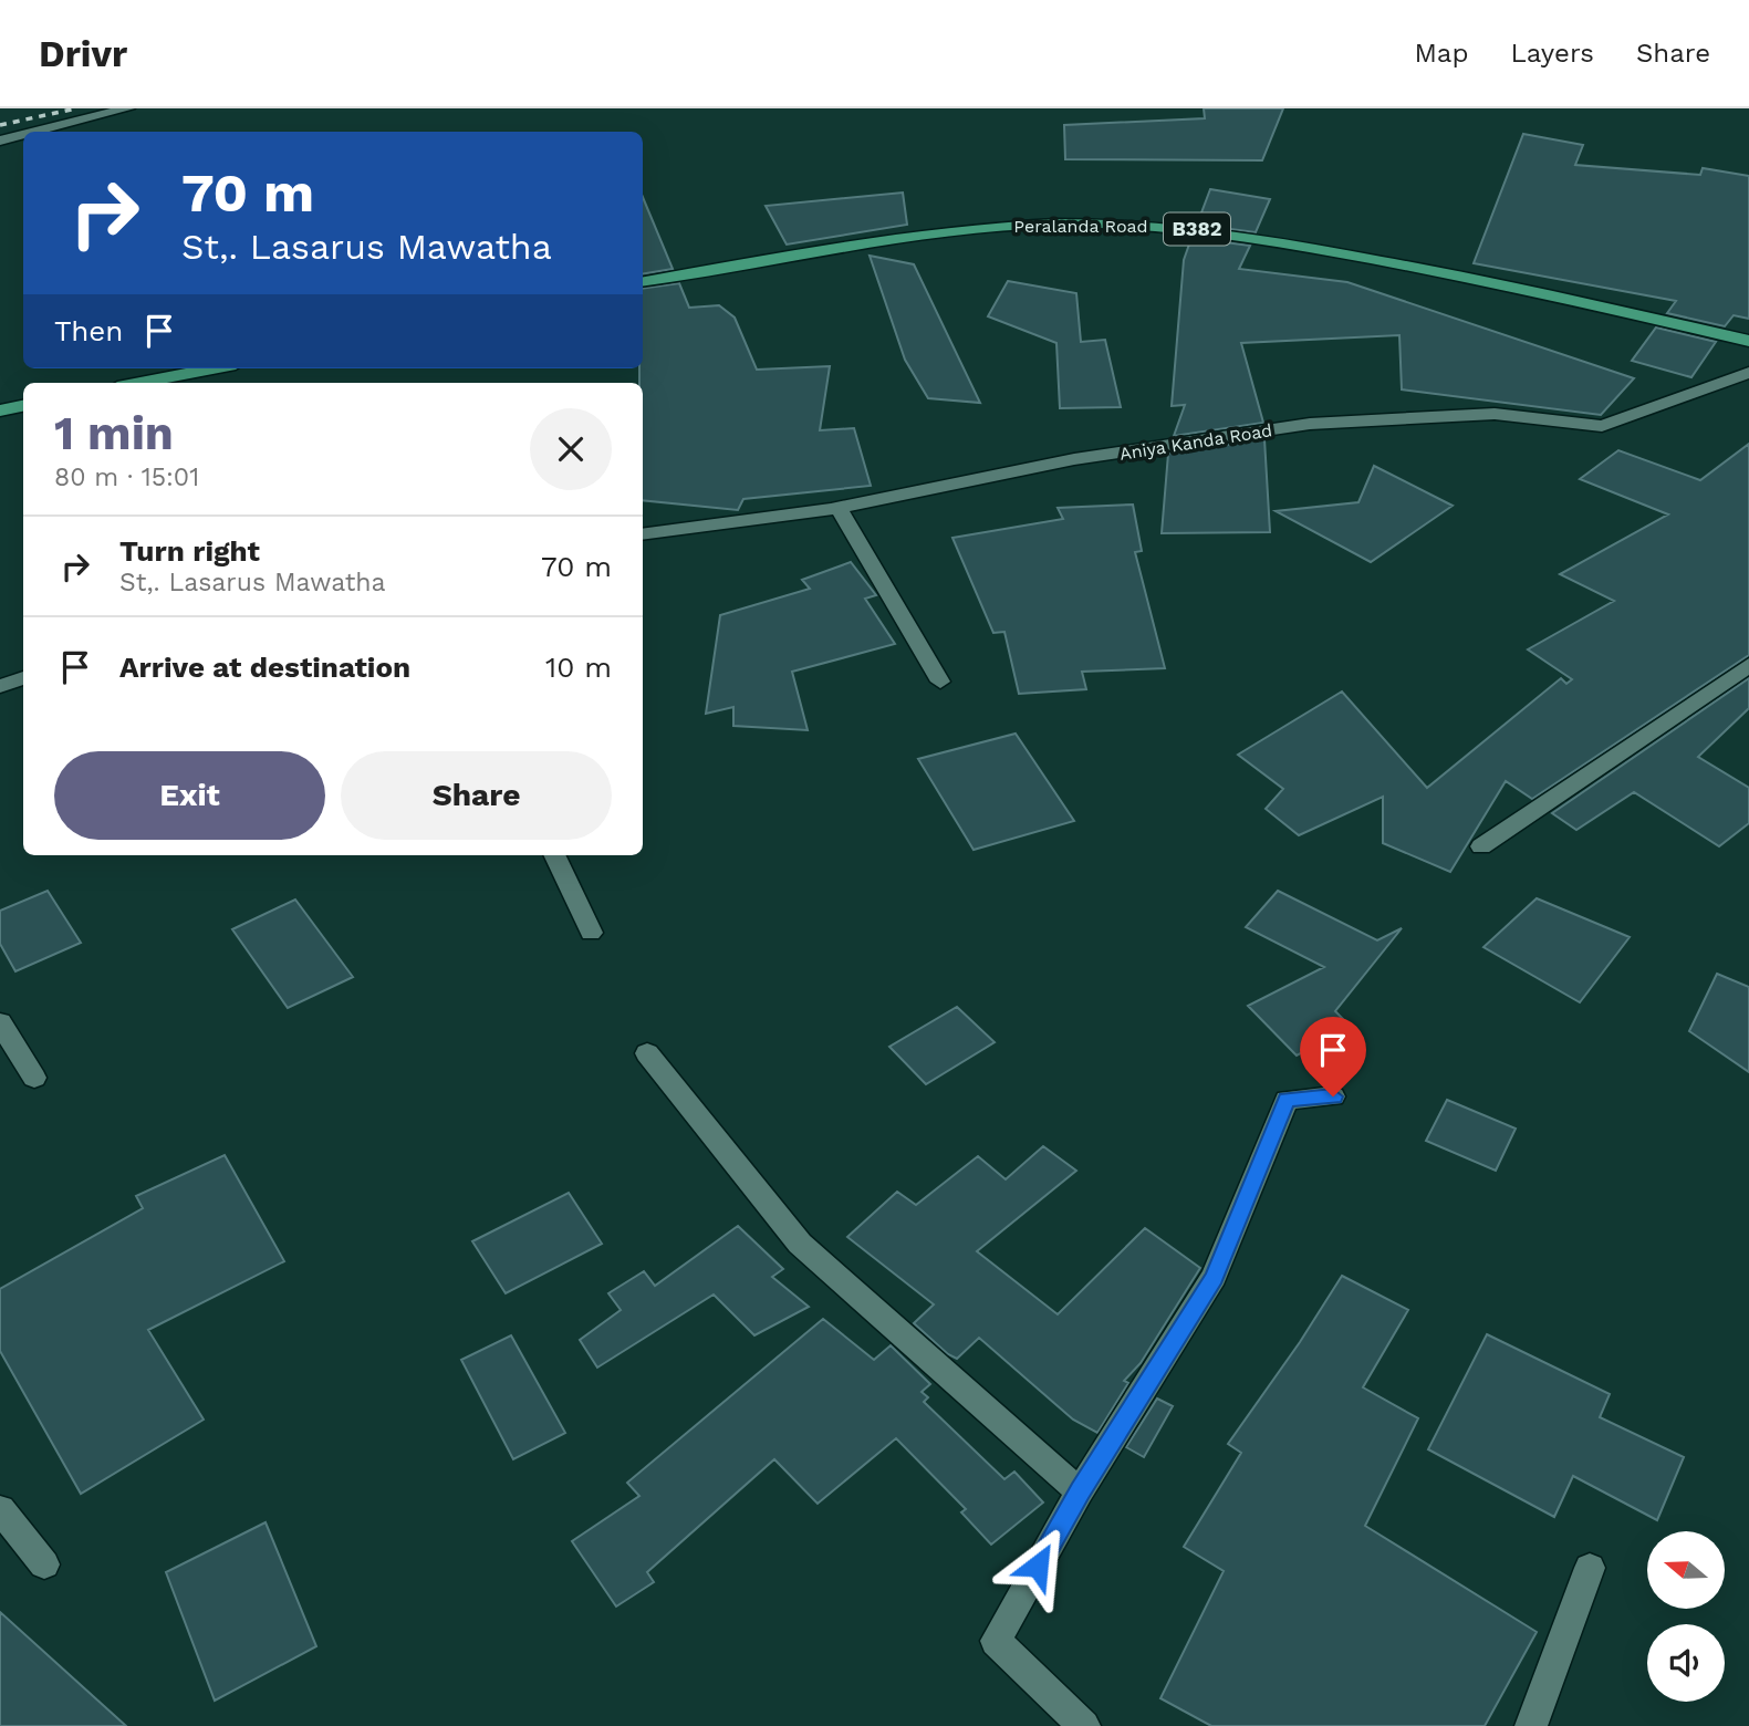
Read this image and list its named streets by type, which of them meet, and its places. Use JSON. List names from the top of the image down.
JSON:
{
  "streets": {
    "main road": ["Peralanda Road", "B382"],
    "street": ["Aniya Kanda Road"]
  },
  "north": "left",
  "page": {
    "header": "Drivr",
    "nav": ["Map", "Layers", "Share"],
    "turn": ["70 m", "St,. Lasarus Mawatha"],
    "then": "Then",
    "heading": ["1 min", "80 m · 15:01"],
    "list": [
      {
        "name": "Turn right",
        "note": "St,. Lasarus Mawatha",
        "value": "70 m"
      },
      {
        "name": "Arrive at destination",
        "value": "10 m"
      }
    ],
    "buttons": ["Exit", "Share"]
  }
}
